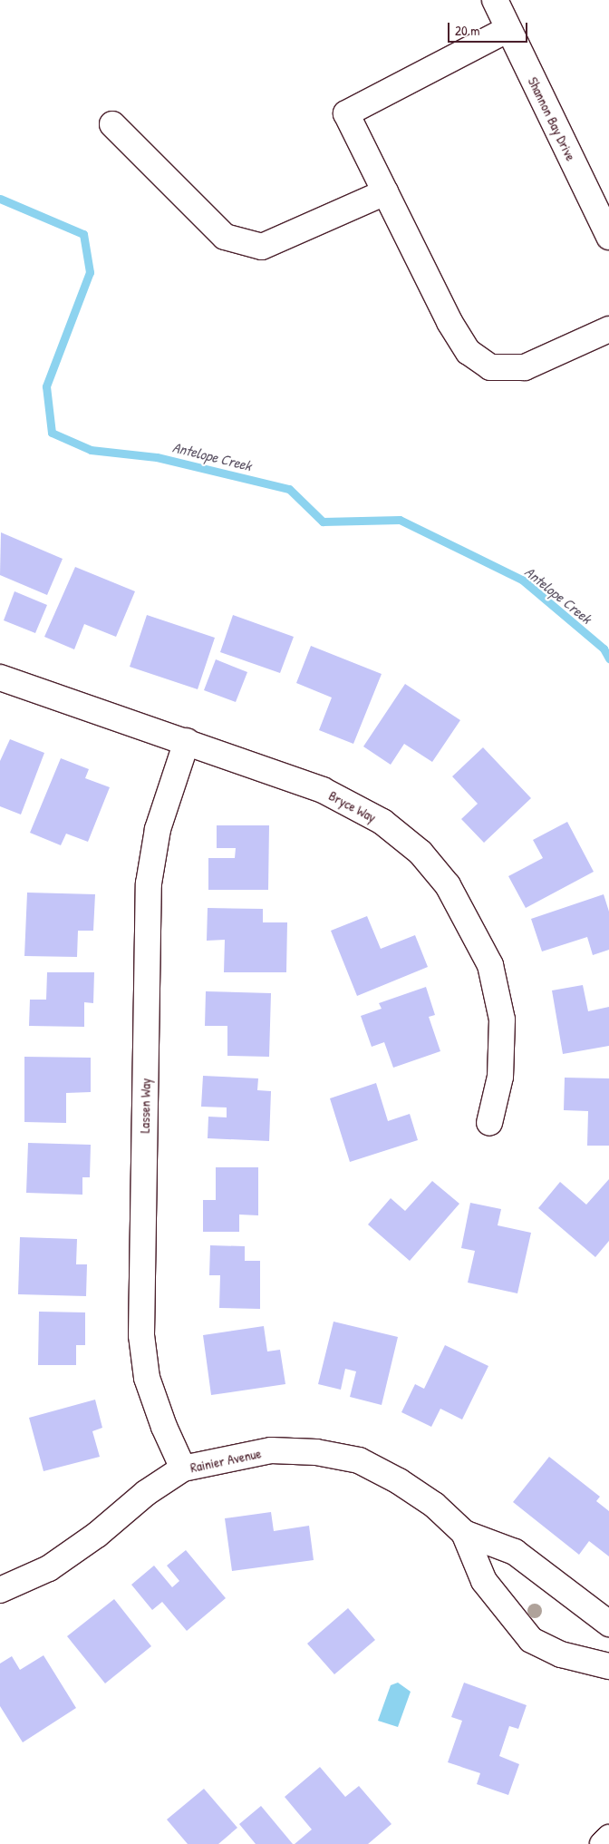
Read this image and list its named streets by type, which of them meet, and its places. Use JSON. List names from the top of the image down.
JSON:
{
  "streets": {
    "street": [
      "Shannon Bay Drive",
      "Bryce Way",
      "Lassen Way",
      "Rainier Avenue"
    ]
  },
  "crossings": [
    ["Bryce Way", "Lassen Way"],
    ["Lassen Way", "Rainier Avenue"]
  ],
  "water": ["Antelope Creek"],
  "scale_bar": "20 m"
}
